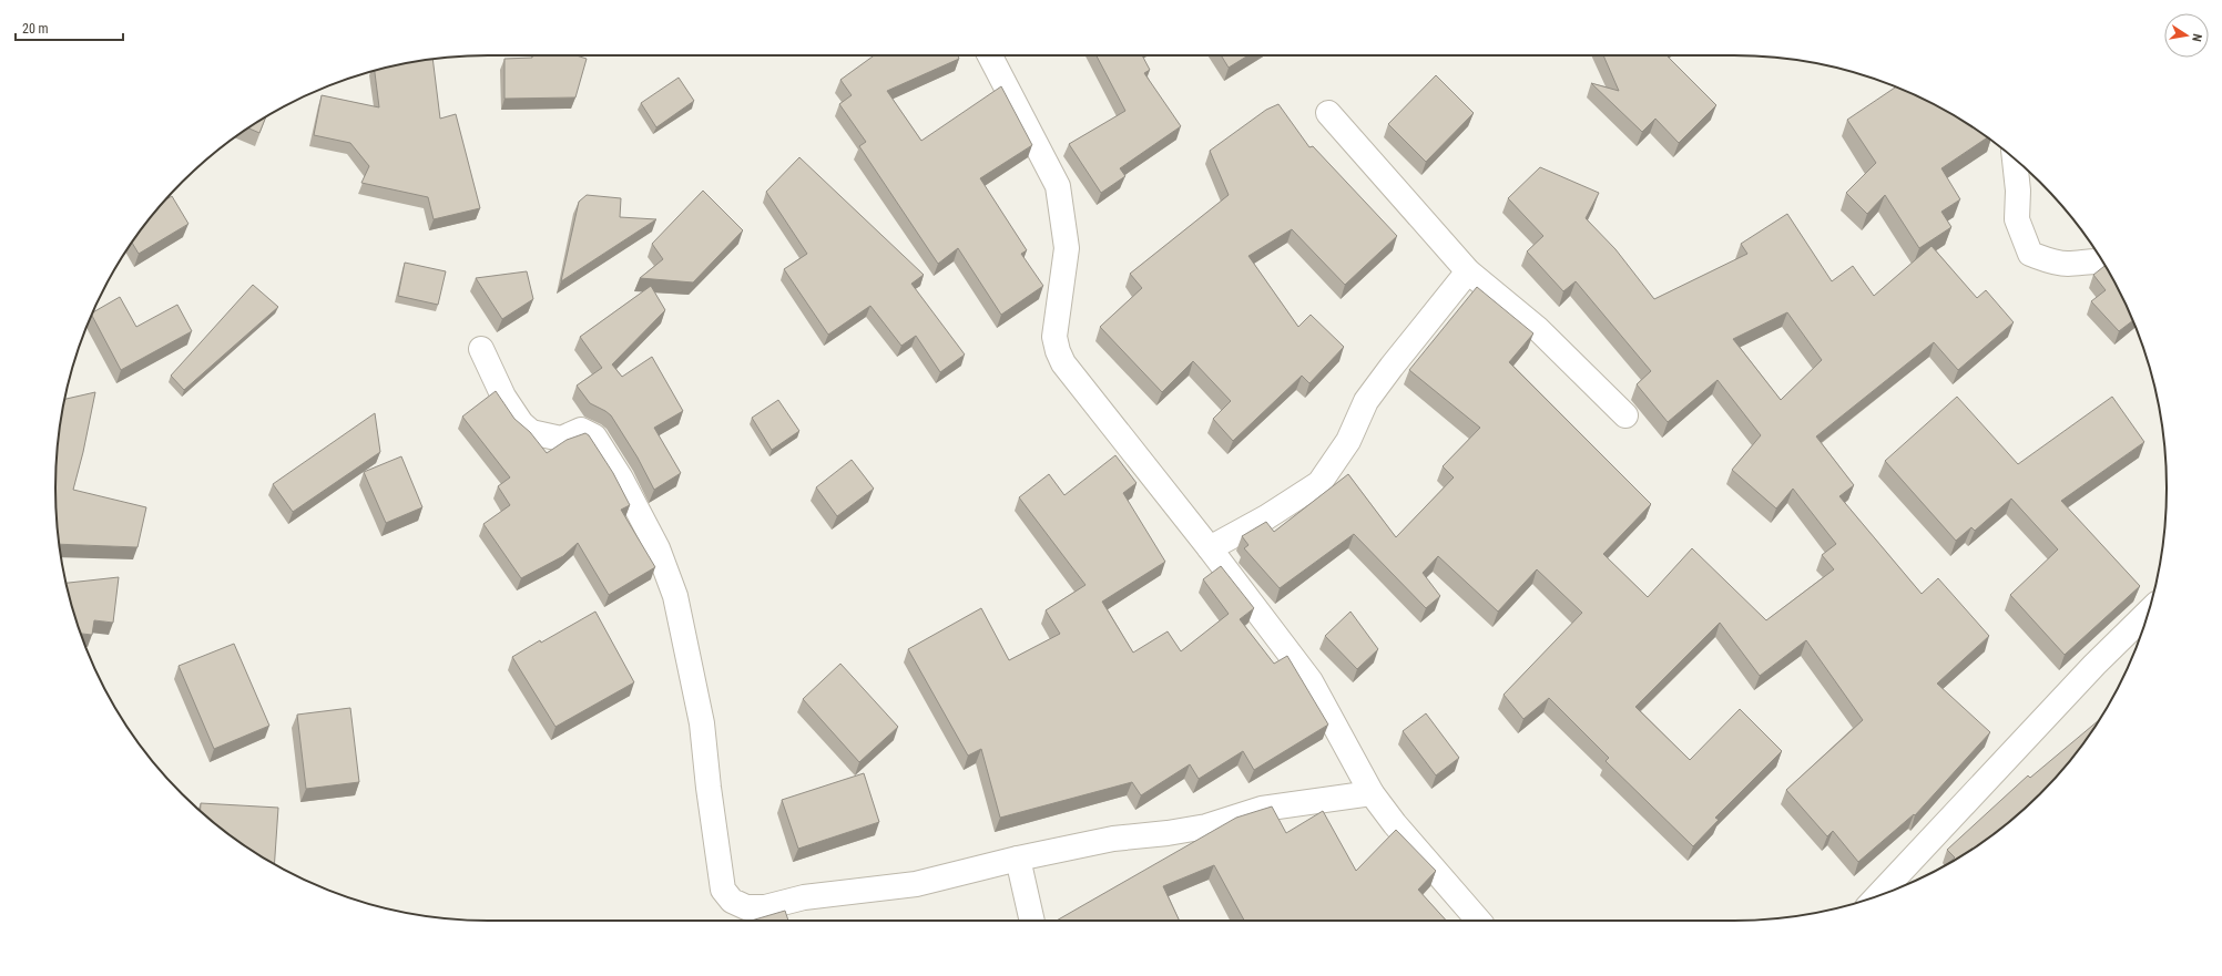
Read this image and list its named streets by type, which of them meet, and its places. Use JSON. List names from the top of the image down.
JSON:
{
  "scale_bar": "20 m",
  "north": "right"
}
